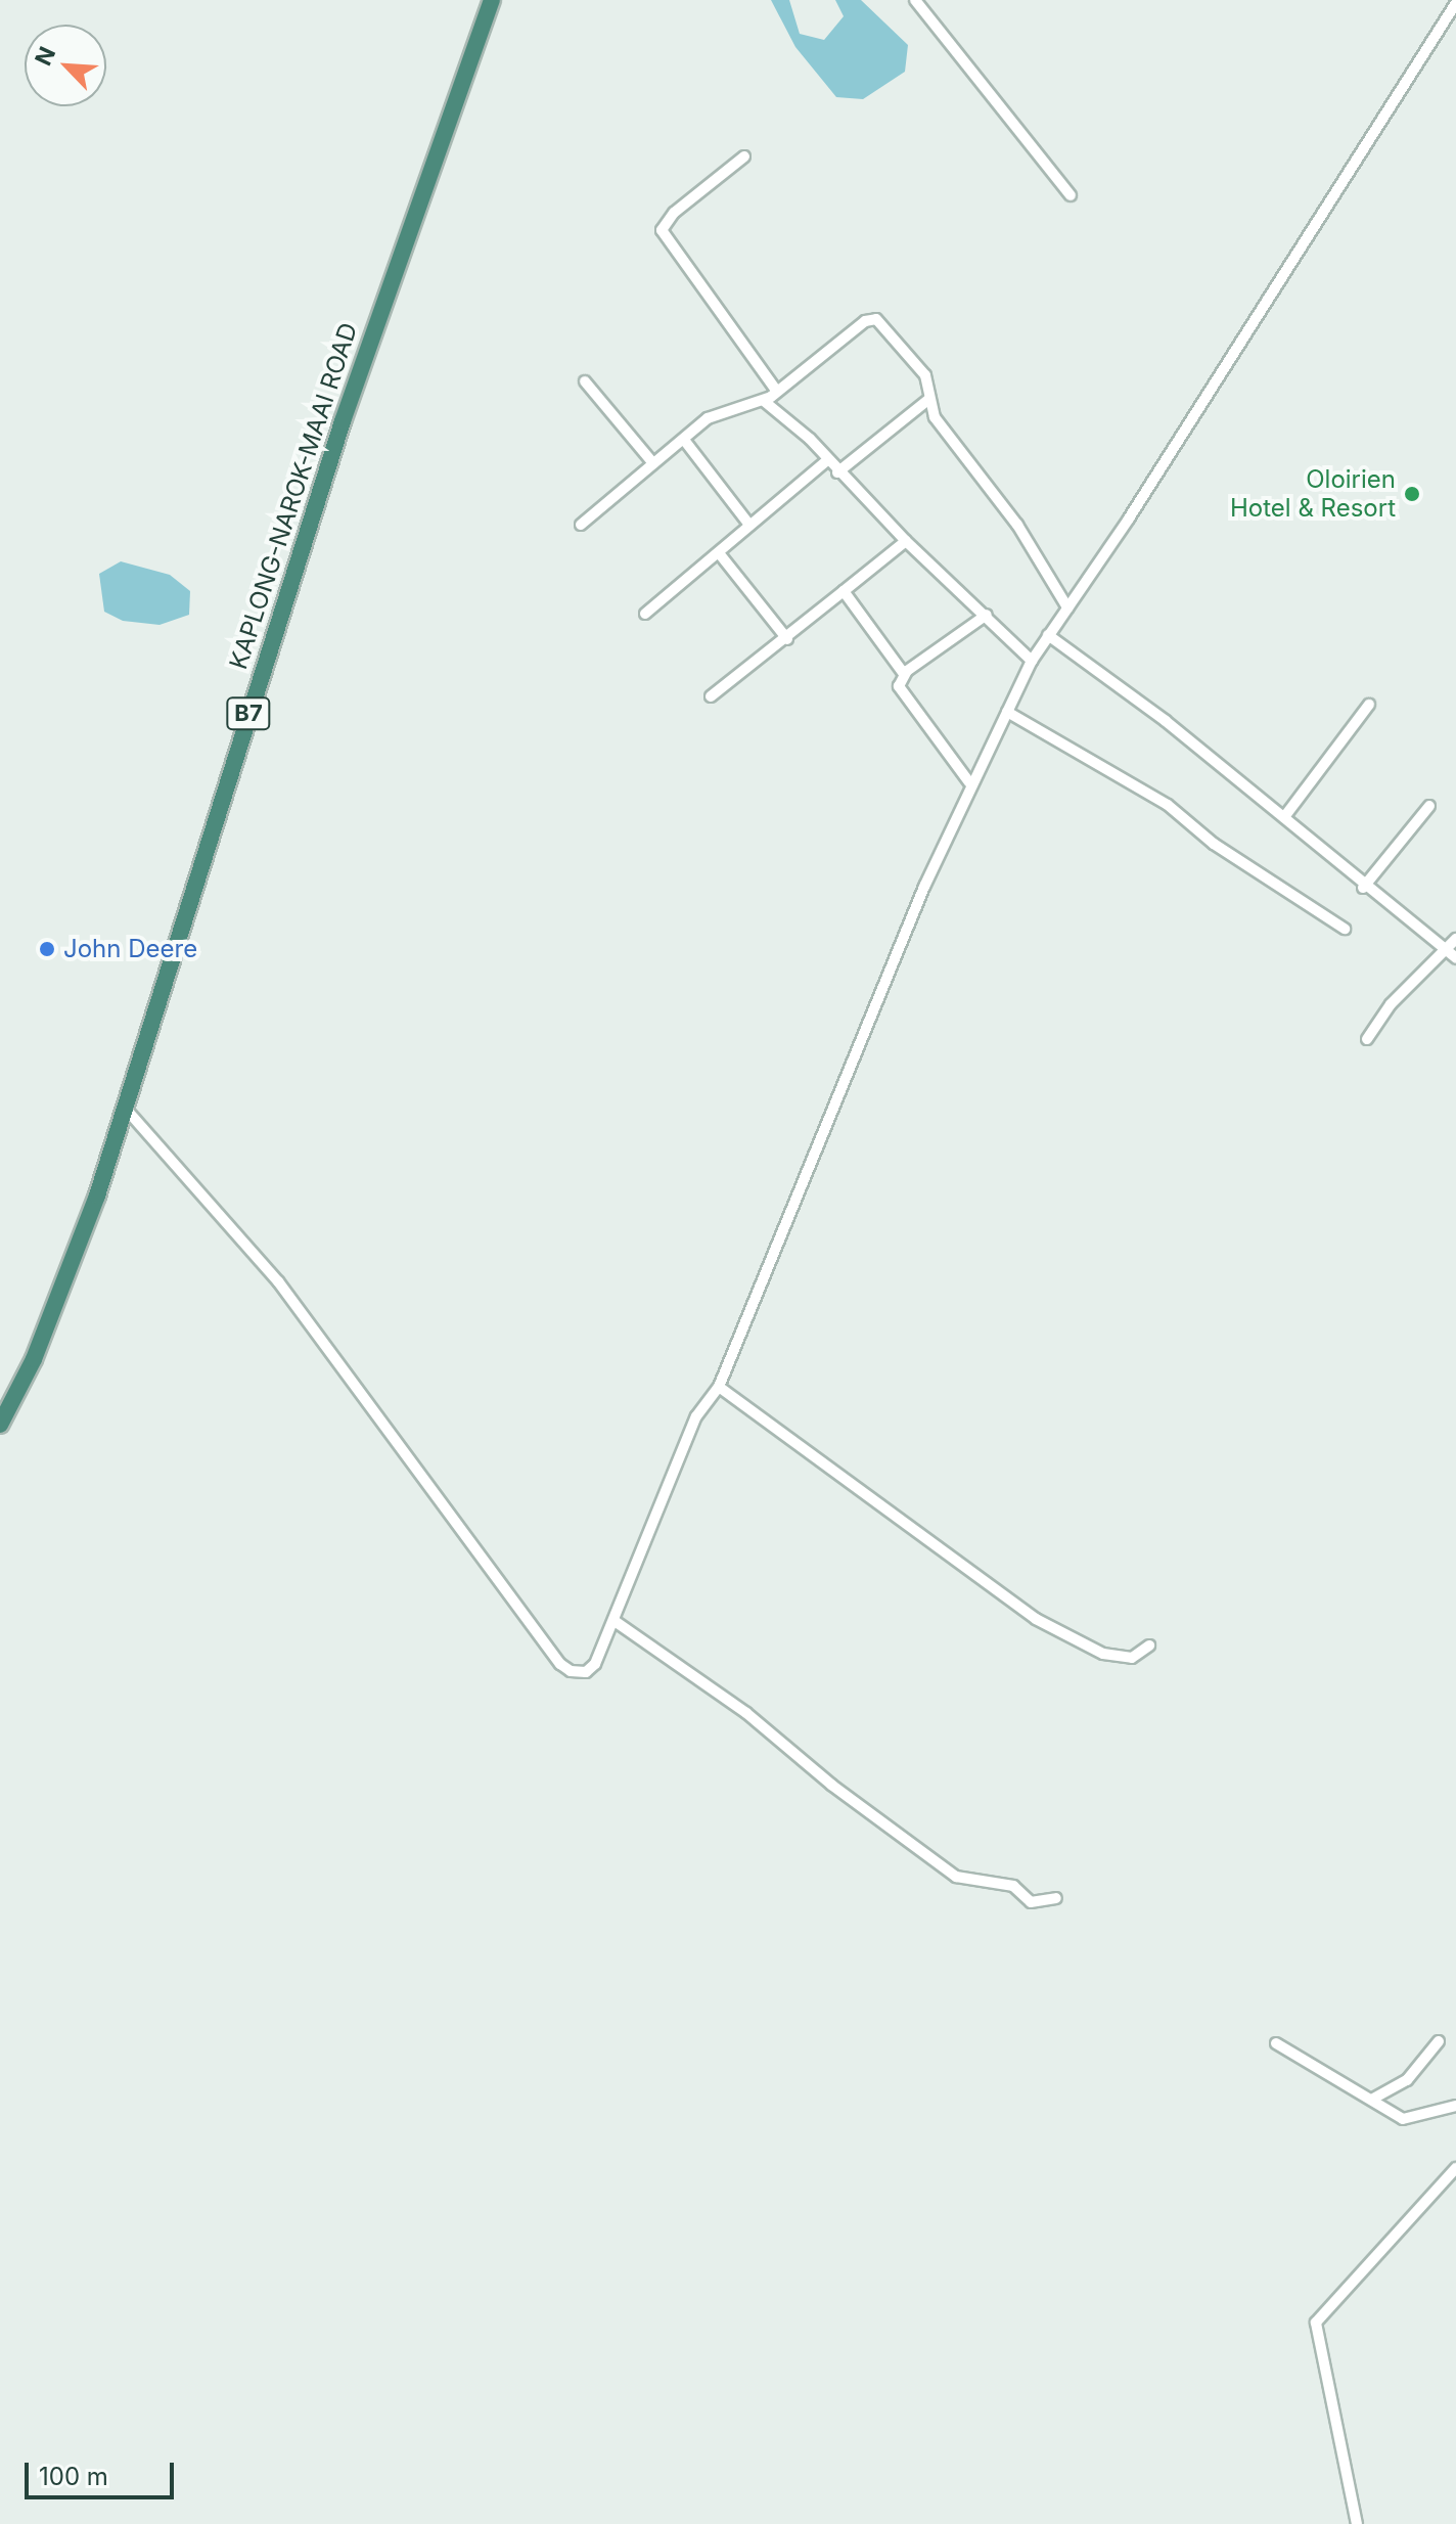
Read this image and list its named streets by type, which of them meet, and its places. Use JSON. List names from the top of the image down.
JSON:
{
  "streets": {
    "highway": ["KAPLONG-NAROK-MAAI ROAD", "B7"]
  },
  "places": ["Oloirien Hotel & Resort", "John Deere"],
  "scale_bar": "100 m",
  "north": "top left"
}
